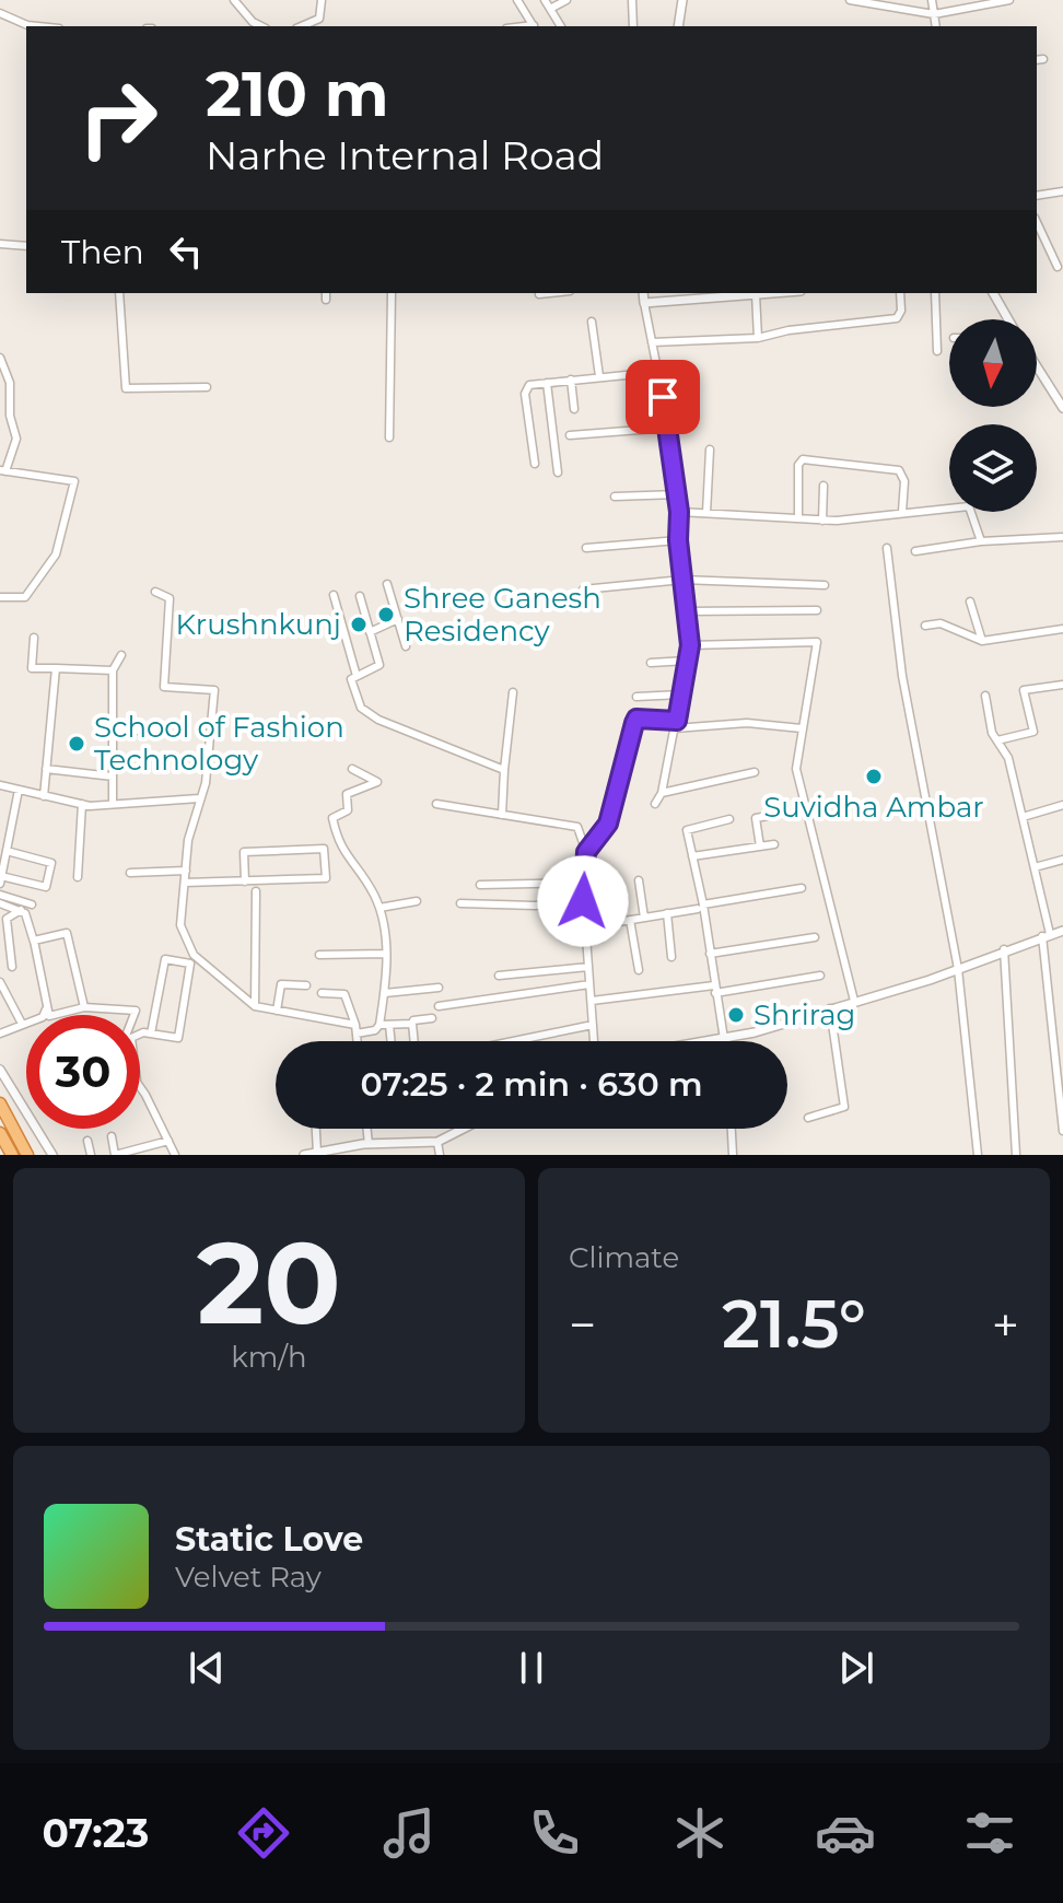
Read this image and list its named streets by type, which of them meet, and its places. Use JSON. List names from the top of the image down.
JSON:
{
  "places": [
    "Shree Ganesh Residency",
    "Krushnkunj",
    "School of Fashion Technology",
    "Suvidha Ambar",
    "Shrirag"
  ],
  "north": "bottom",
  "page": {
    "turn": ["210 m", "Narhe Internal Road"],
    "then": "Then",
    "limit": "30",
    "trip": "07:25 · 2 min · 630 m",
    "tile": [
      ["20", "km/h"],
      "Climate"
    ],
    "heat": ["−", "21.5°", "+"],
    "song": ["Static Love", "Velvet Ray"],
    "tabs": "07:23"
  }
}
